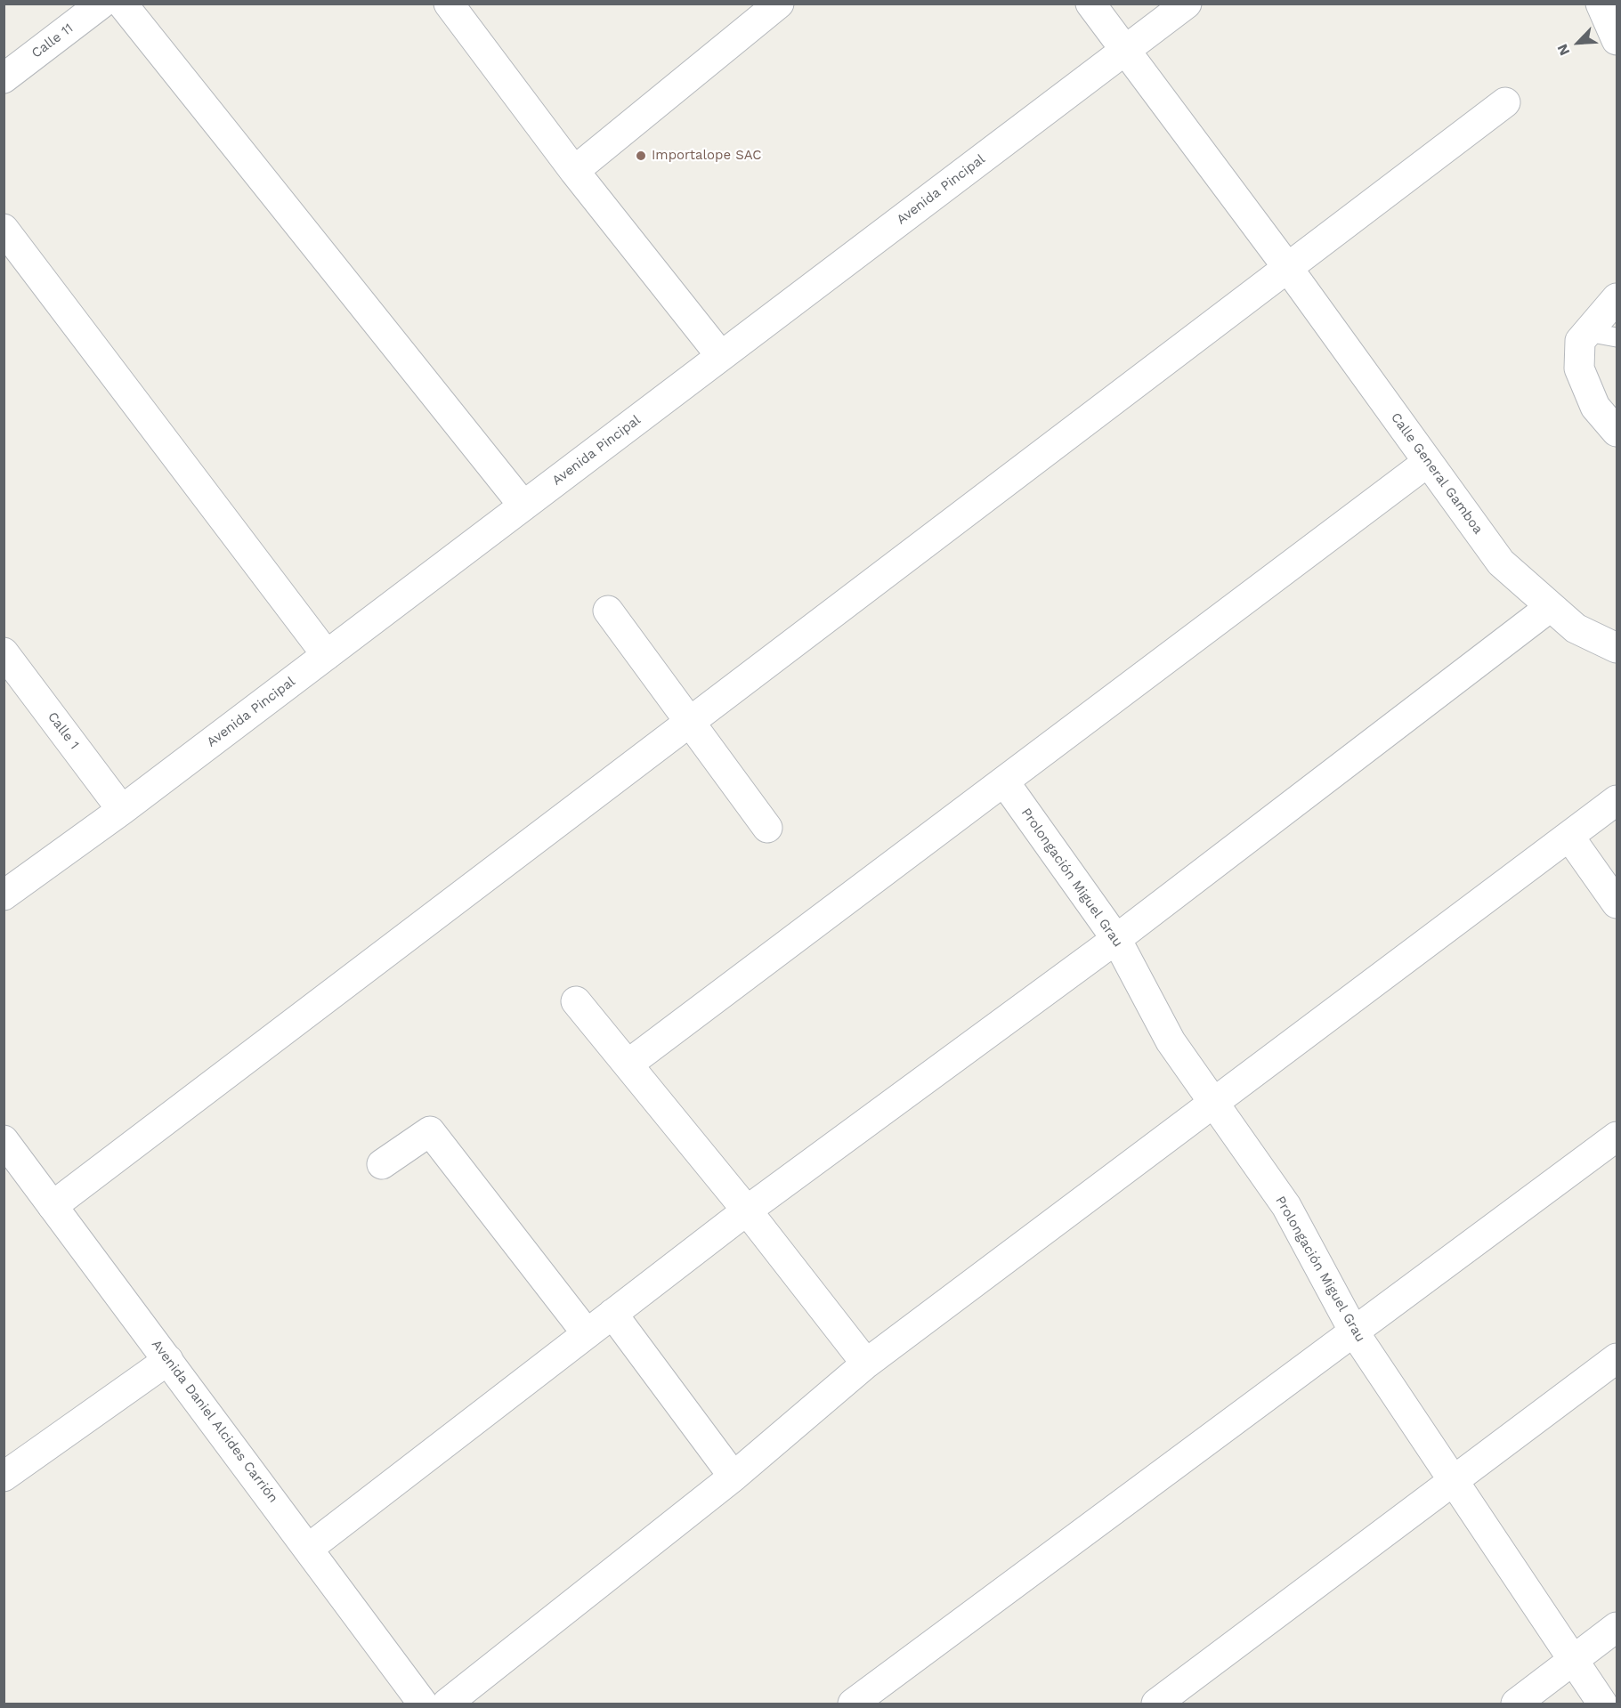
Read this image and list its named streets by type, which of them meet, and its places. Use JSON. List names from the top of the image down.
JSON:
{
  "streets": {
    "street": [
      "Calle 11",
      "Avenida Pincipal",
      "Calle General Gamboa",
      "Calle 1",
      "Prolongación Miguel Grau",
      "Avenida Daniel Alcides Carrión"
    ]
  },
  "crossings": [
    ["Avenida Pincipal", "Calle General Gamboa"],
    ["Avenida Pincipal", "Calle 1"]
  ],
  "places": ["Importalope SAC"],
  "north": "bottom left"
}
